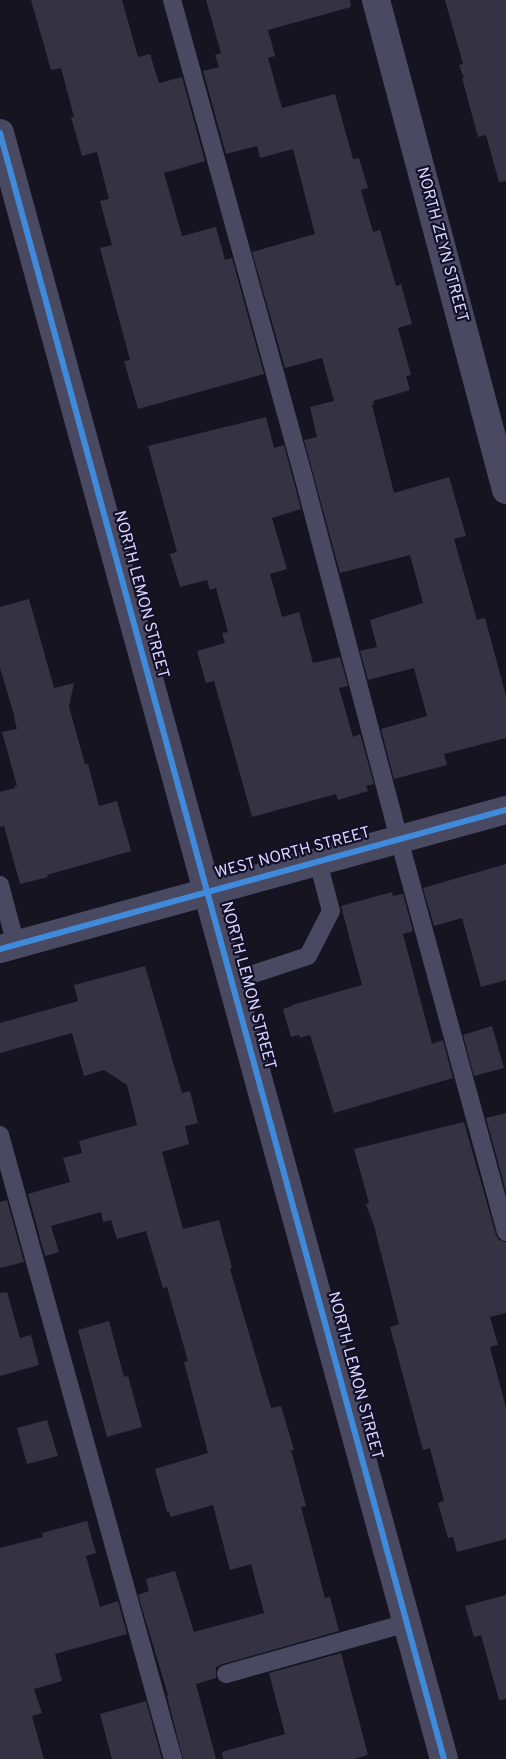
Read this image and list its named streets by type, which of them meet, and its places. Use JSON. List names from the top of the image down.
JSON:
{
  "streets": {
    "street": ["NORTH ZEYN STREET", "NORTH LEMON STREET", "WEST NORTH STREET"]
  },
  "crossings": [
    ["NORTH LEMON STREET", "WEST NORTH STREET"]
  ]
}
